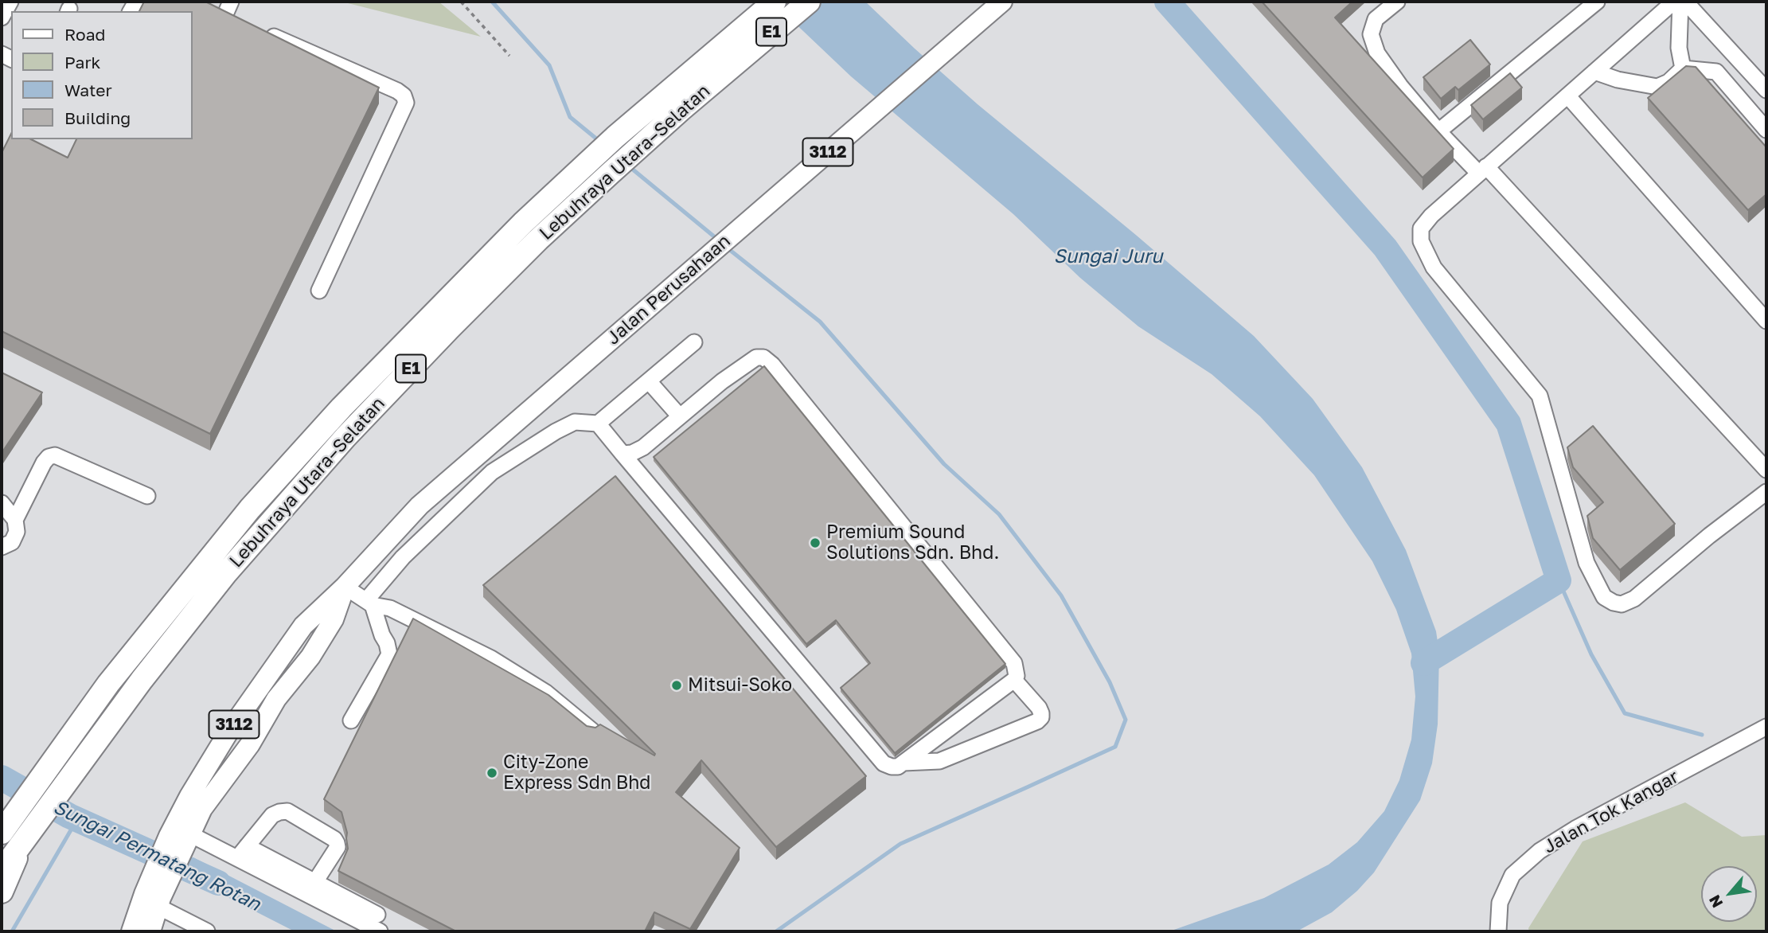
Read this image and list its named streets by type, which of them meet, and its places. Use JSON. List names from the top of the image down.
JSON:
{
  "streets": {
    "highway": ["E1", "Lebuhraya Utara–Selatan"],
    "main road": ["3112", "Jalan Perusahaan"],
    "street": ["Jalan Tok Kangar"]
  },
  "water": ["Sungai Juru", "Sungai Permatang Rotan"],
  "places": ["Premium Sound Solutions Sdn. Bhd.", "Mitsui-Soko", "City-Zone Express Sdn Bhd"],
  "legend": [
    "Road",
    "Park",
    "Water",
    "Building"
  ],
  "north": "bottom left"
}
